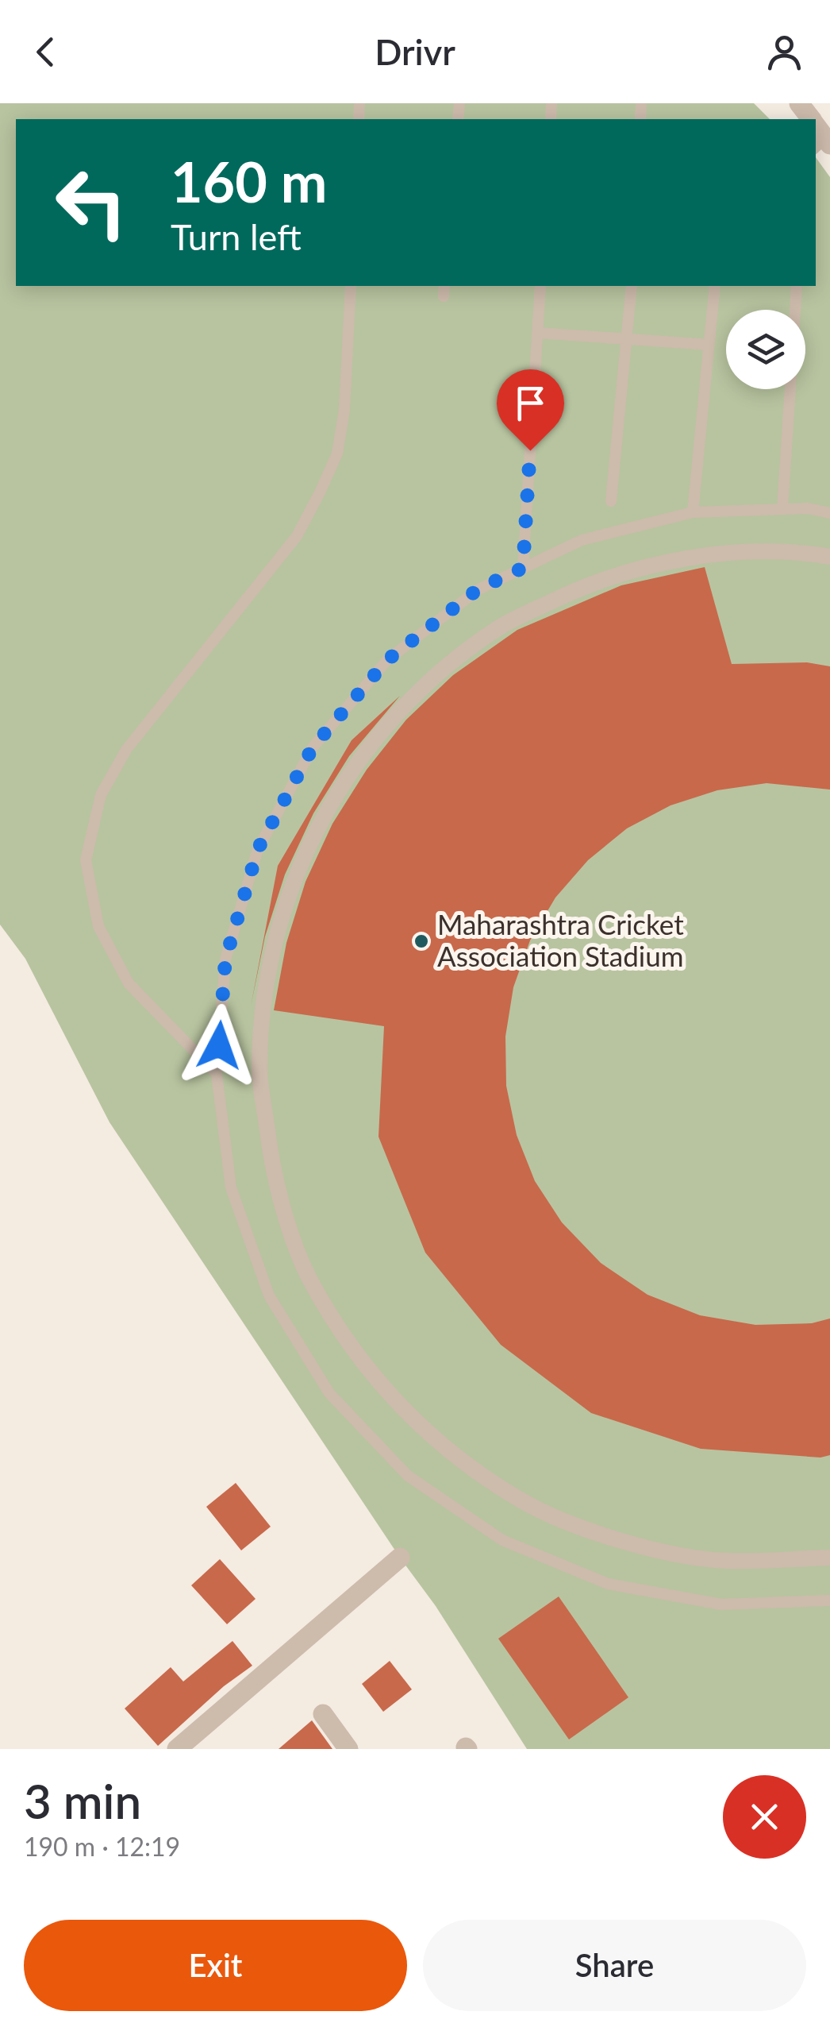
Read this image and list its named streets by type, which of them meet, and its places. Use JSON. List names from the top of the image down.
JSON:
{
  "places": ["Maharashtra Cricket Association Stadium"],
  "page": {
    "header": "Drivr",
    "turn": ["160 m", "Turn left"],
    "heading": ["3 min", "190 m · 12:19"],
    "buttons": ["Exit", "Share"]
  }
}
